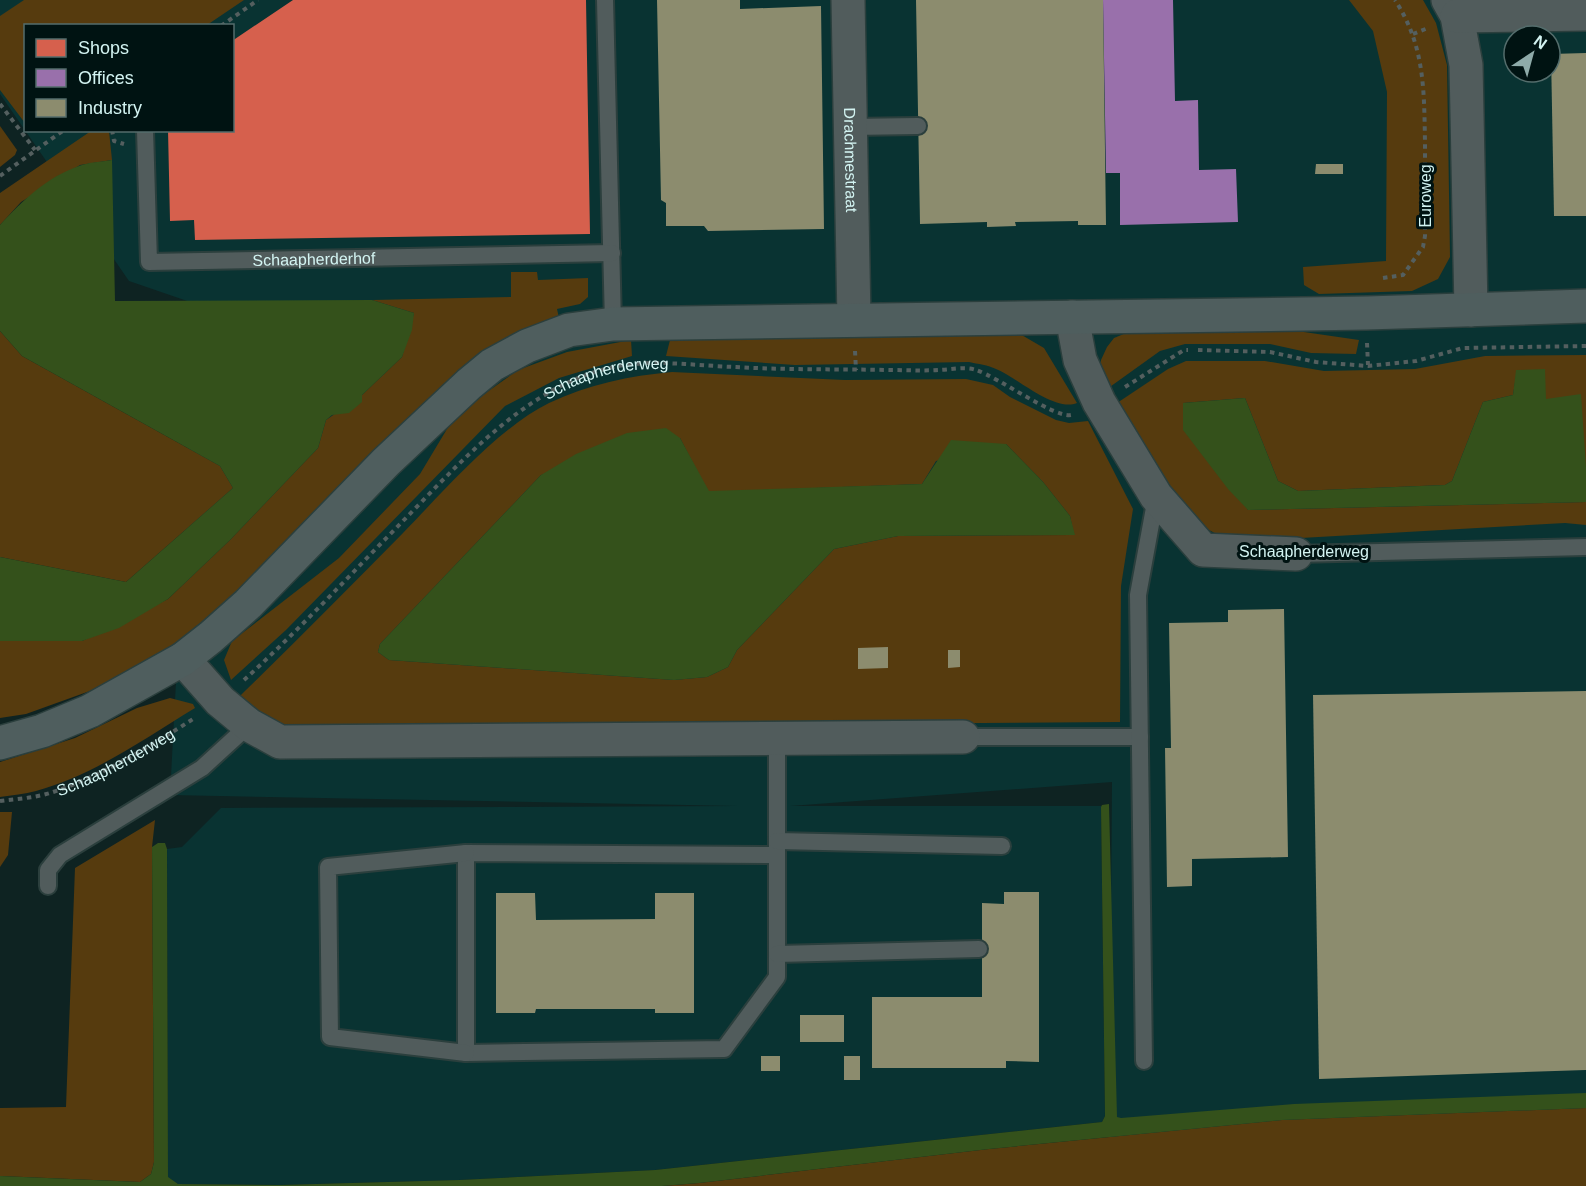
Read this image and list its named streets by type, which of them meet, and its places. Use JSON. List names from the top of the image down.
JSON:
{
  "streets": {
    "street": ["Drachmestraat", "Schaapherderweg"],
    "lane": ["Schaapherderhof"],
    "path": ["Euroweg"]
  },
  "crossings": [
    ["Euroweg", "Schaapherderweg"]
  ],
  "legend": ["Shops", "Offices", "Industry"],
  "north": "top right"
}
